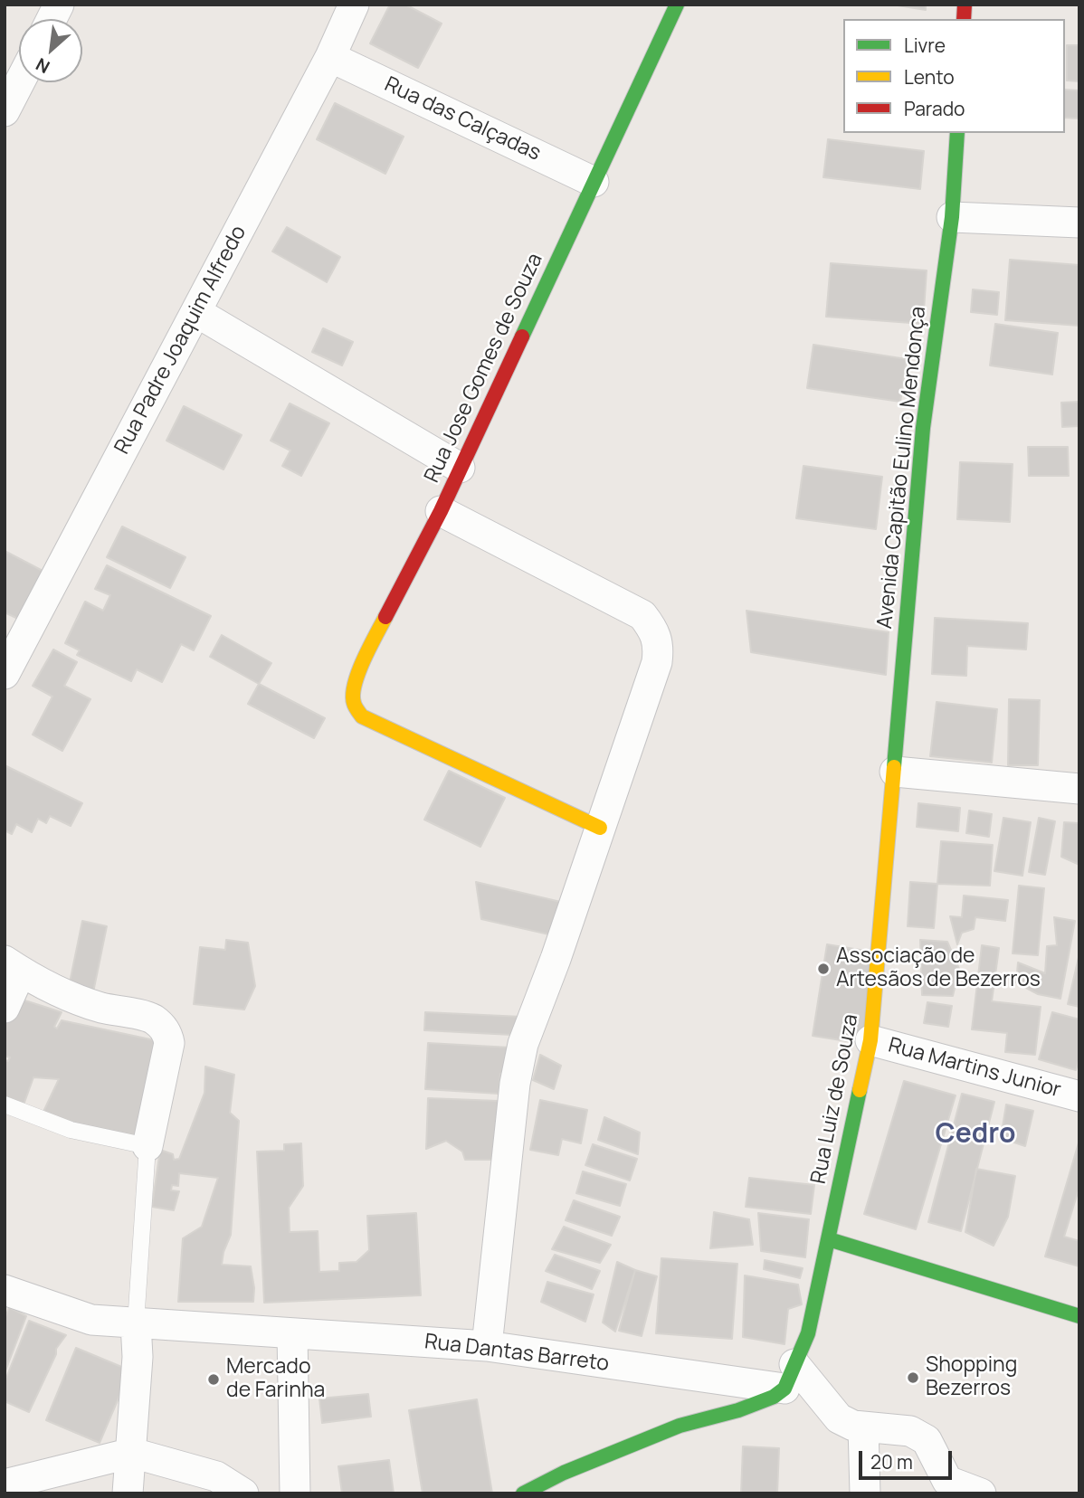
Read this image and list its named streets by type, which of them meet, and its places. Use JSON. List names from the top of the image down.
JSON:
{
  "streets": {
    "street": [
      "Rua das Calçadas",
      "Rua Padre Joaquim Alfredo",
      "Rua Jose Gomes de Souza",
      "Avenida Capitão Eulino Mendonça",
      "Rua Martins Junior",
      "Rua Luiz de Souza",
      "Rua Dantas Barreto"
    ]
  },
  "crossings": [
    ["Rua das Calçadas", "Rua Padre Joaquim Alfredo"],
    ["Rua das Calçadas", "Rua Jose Gomes de Souza"],
    ["Avenida Capitão Eulino Mendonça", "Rua Luiz de Souza"],
    ["Rua Martins Junior", "Rua Luiz de Souza"],
    ["Rua Luiz de Souza", "Rua Dantas Barreto"]
  ],
  "districts": ["Cedro"],
  "places": ["Associação de Artesãos de Bezerros", "Shopping Bezerros", "Mercado de Farinha"],
  "legend": ["Livre", "Lento", "Parado"],
  "scale_bar": "20 m",
  "north": "bottom left"
}
